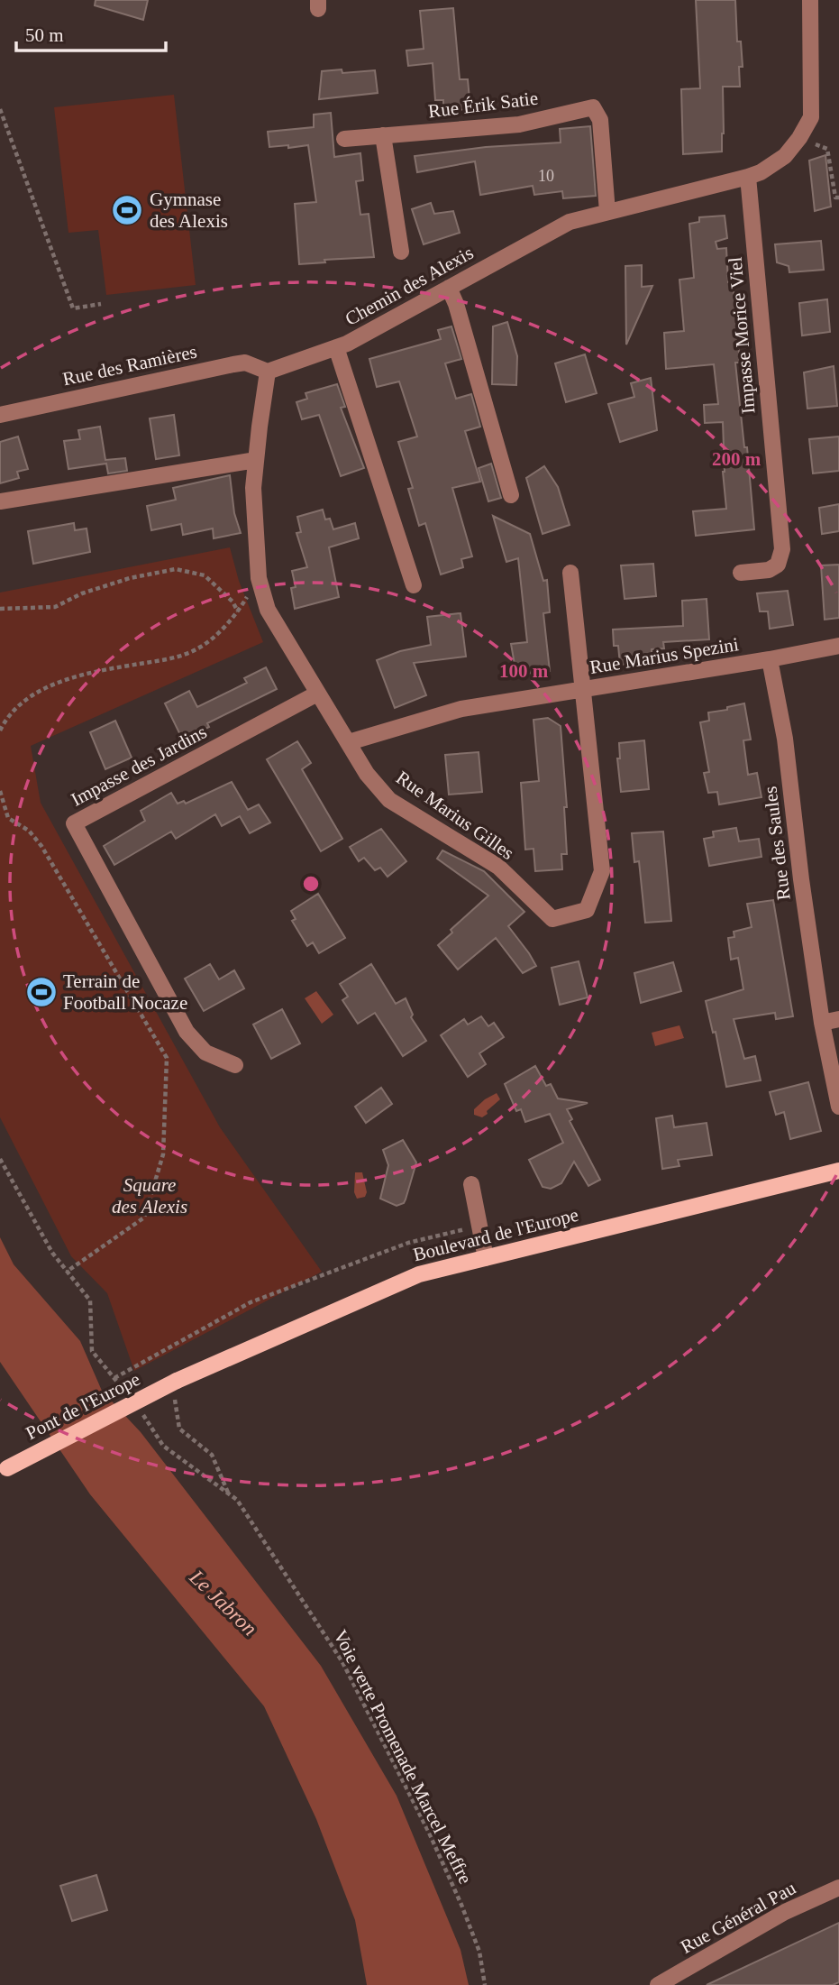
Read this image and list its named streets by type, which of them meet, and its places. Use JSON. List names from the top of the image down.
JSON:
{
  "streets": {
    "main road": ["Boulevard de l'Europe", "Pont de l'Europe"],
    "street": [
      "Rue Érik Satie",
      "Chemin des Alexis",
      "Impasse Morice Viel",
      "Rue des Ramières",
      "Rue Marius Spezini",
      "Impasse des Jardins",
      "Rue Marius Gilles",
      "Rue des Saules",
      "Rue Général Pau"
    ],
    "path": ["Voie verte Promenade Marcel Meffre"]
  },
  "crossings": [
    ["Rue Érik Satie", "Chemin des Alexis"],
    ["Chemin des Alexis", "Impasse Morice Viel"],
    ["Chemin des Alexis", "Rue des Ramières"],
    ["Rue Marius Spezini", "Rue Marius Gilles"],
    ["Rue Marius Spezini", "Rue des Saules"],
    ["Boulevard de l'Europe", "Pont de l'Europe"]
  ],
  "water": ["Le Jabron"],
  "parks": ["Square des Alexis"],
  "places": {
    "sports": ["Gymnase des Alexis", "Terrain de Football Nocaze"]
  },
  "house_numbers": ["10"],
  "scale_bar": "50 m",
  "rings": ["200 m", "100 m"]
}
